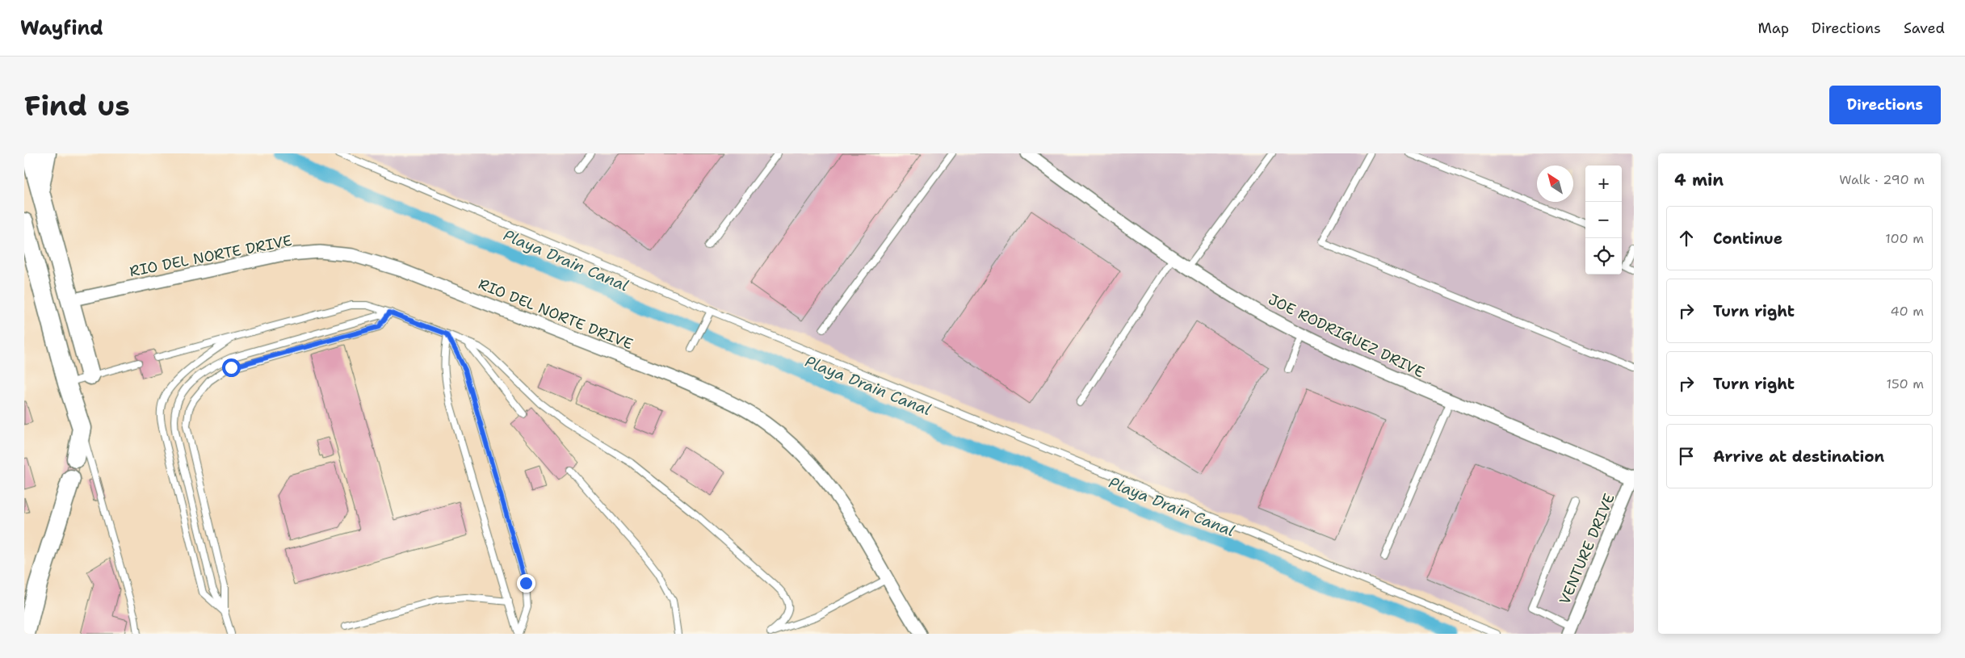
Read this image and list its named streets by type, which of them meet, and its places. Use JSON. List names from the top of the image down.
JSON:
{
  "streets": {
    "street": ["RIO DEL NORTE DRIVE", "JOE RODRIGUEZ DRIVE", "VENTURE DRIVE"]
  },
  "crossings": [
    ["JOE RODRIGUEZ DRIVE", "VENTURE DRIVE"]
  ],
  "water": ["Playa Drain Canal"],
  "north": "top left",
  "page": {
    "header": "Wayfind",
    "nav": ["Map", "Directions", "Saved"],
    "buttons": "Directions",
    "title": "Find us",
    "heading": ["4 min", "Walk · 290 m"],
    "map_buttons": ["+", "−"],
    "list": [
      ["Continue", "100 m"],
      ["Turn right", "40 m"],
      ["Turn right", "150 m"],
      "Arrive at destination"
    ]
  }
}
